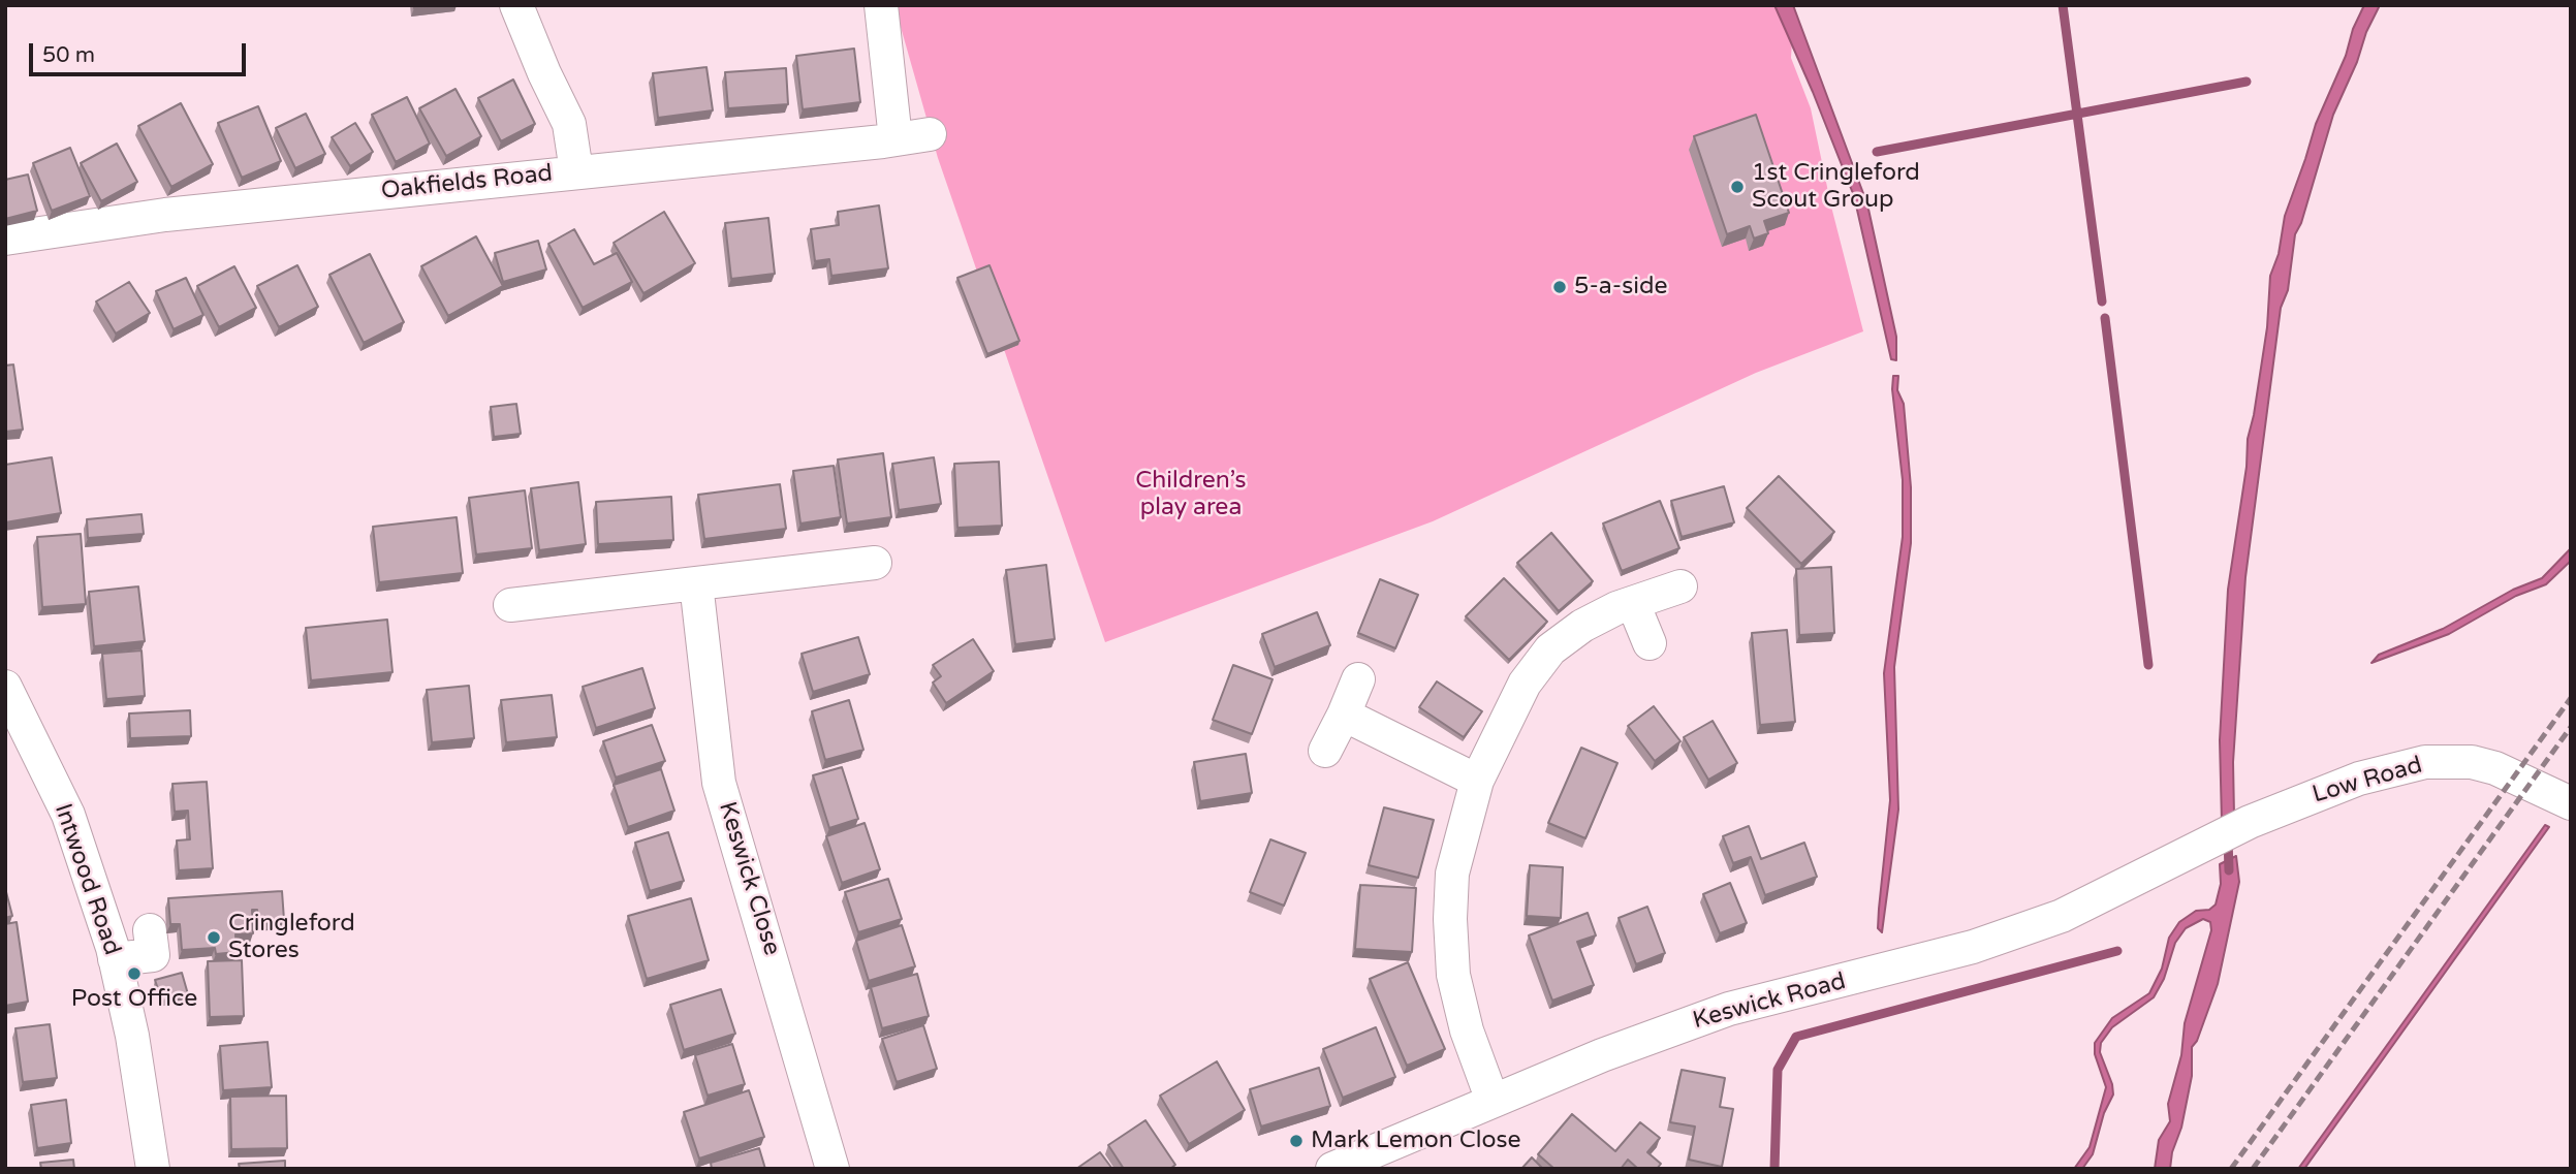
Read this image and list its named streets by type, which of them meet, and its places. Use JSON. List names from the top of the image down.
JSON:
{
  "streets": {
    "street": [
      "Oakfields Road",
      "Low Road",
      "Keswick Close",
      "Intwood Road",
      "Keswick Road"
    ]
  },
  "crossings": [
    ["Low Road", "Keswick Road"]
  ],
  "parks": ["Children’s play area"],
  "places": [
    "1st Cringleford Scout Group",
    "5-a-side",
    "Cringleford Stores",
    "Post Office",
    "Mark Lemon Close"
  ],
  "scale_bar": "50 m"
}
